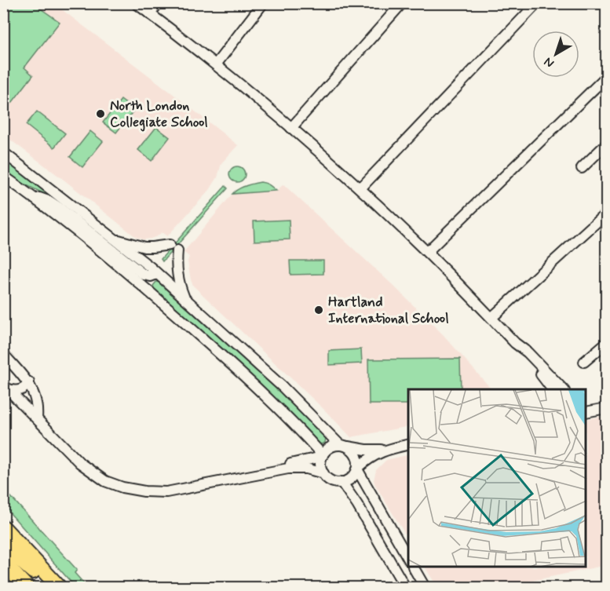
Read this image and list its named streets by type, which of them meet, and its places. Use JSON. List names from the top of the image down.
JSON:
{
  "places": ["North London Collegiate School", "Hartland International School"],
  "north": "bottom left"
}
